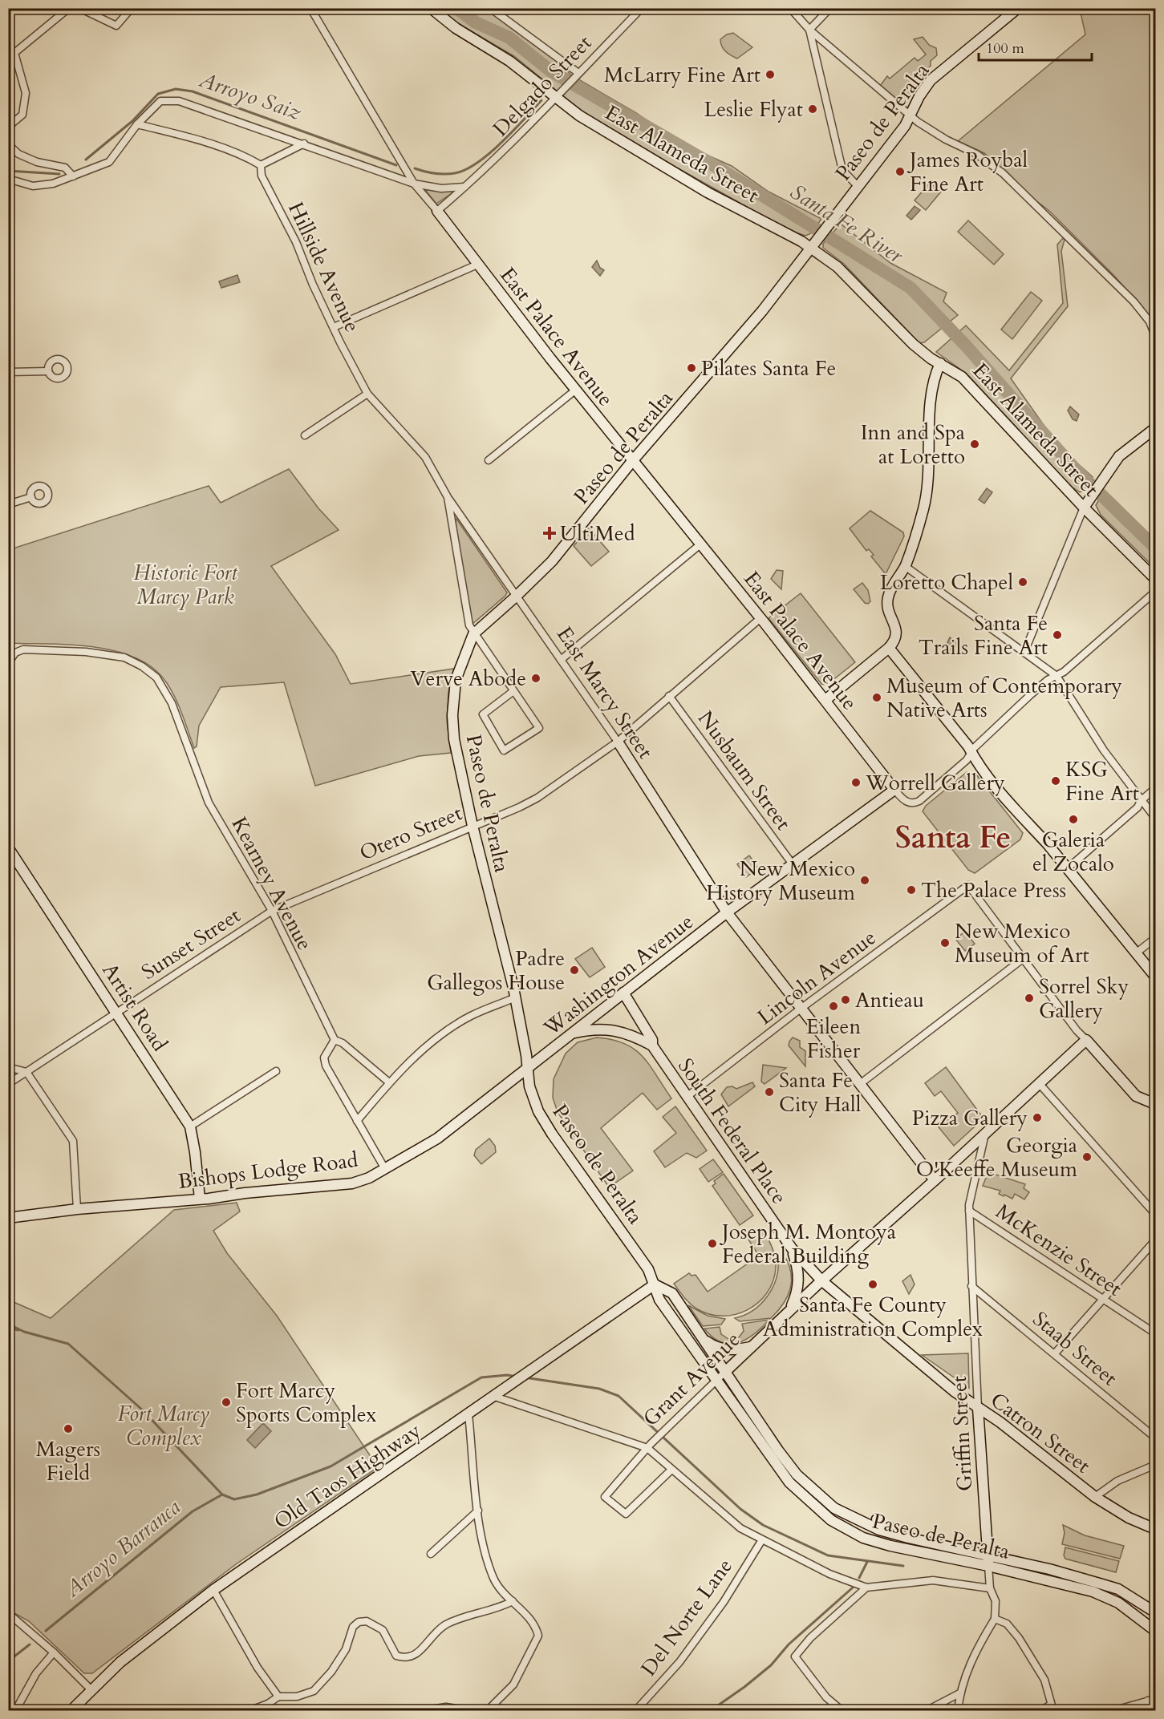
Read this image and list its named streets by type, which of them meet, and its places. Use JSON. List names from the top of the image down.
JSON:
{
  "streets": {
    "street": [
      "Delgado Street",
      "Paseo de Peralta",
      "East Alameda Street",
      "Hillside Avenue",
      "East Palace Avenue",
      "East Marcy Street",
      "Nusbaum Street",
      "Otero Street",
      "Kearney Avenue",
      "Sunset Street",
      "Washington Avenue",
      "Lincoln Avenue",
      "Artist Road",
      "South Federal Place",
      "Bishops Lodge Road",
      "McKenzie Street",
      "Staab Street",
      "Grant Avenue",
      "Catron Street",
      "Griffin Street",
      "Old Taos Highway",
      "Del Norte Lane"
    ]
  },
  "crossings": [
    ["Delgado Street", "East Alameda Street"],
    ["Delgado Street", "East Palace Avenue"],
    ["Paseo de Peralta", "East Alameda Street"],
    ["Paseo de Peralta", "Hillside Avenue"],
    ["Paseo de Peralta", "East Palace Avenue"],
    ["Paseo de Peralta", "East Marcy Street"],
    ["Paseo de Peralta", "Otero Street"],
    ["Paseo de Peralta", "Washington Avenue"],
    ["Paseo de Peralta", "Bishops Lodge Road"],
    ["Paseo de Peralta", "Grant Avenue"],
    ["Paseo de Peralta", "Griffin Street"],
    ["Paseo de Peralta", "Old Taos Highway"],
    ["Hillside Avenue", "East Marcy Street"],
    ["East Palace Avenue", "Otero Street"],
    ["East Palace Avenue", "Washington Avenue"],
    ["East Marcy Street", "Otero Street"],
    ["East Marcy Street", "Washington Avenue"],
    ["East Marcy Street", "Lincoln Avenue"],
    ["East Marcy Street", "Grant Avenue"],
    ["Nusbaum Street", "Otero Street"],
    ["Nusbaum Street", "Washington Avenue"],
    ["Otero Street", "Kearney Avenue"],
    ["Otero Street", "Sunset Street"],
    ["Kearney Avenue", "Sunset Street"],
    ["Sunset Street", "Artist Road"],
    ["Washington Avenue", "South Federal Place"],
    ["Washington Avenue", "Bishops Lodge Road"],
    ["Lincoln Avenue", "South Federal Place"],
    ["Artist Road", "Bishops Lodge Road"],
    ["South Federal Place", "Grant Avenue"],
    ["South Federal Place", "Catron Street"],
    ["McKenzie Street", "Griffin Street"],
    ["Staab Street", "Griffin Street"],
    ["Grant Avenue", "Catron Street"],
    ["Grant Avenue", "Griffin Street"],
    ["Catron Street", "Griffin Street"]
  ],
  "districts": ["Santa Fe"],
  "water": ["Arroyo Saiz", "Santa Fe River", "Arroyo Barranca"],
  "parks": ["Historic Fort Marcy Park", "Fort Marcy Complex"],
  "places": {
    "other": [
      "McLarry Fine Art",
      "Leslie Flyat",
      "James Roybal Fine Art",
      "Pilates Santa Fe",
      "Inn and Spa at Loretto",
      "Loretto Chapel",
      "Santa Fe Trails Fine Art",
      "Verve Abode",
      "Museum of Contemporary Native Arts",
      "KSG Fine Art",
      "Worrell Gallery",
      "Galeria el Zocalo",
      "New Mexico History Museum",
      "The Palace Press",
      "New Mexico Museum of Art",
      "Padre Gallegos House",
      "Sorrel Sky Gallery",
      "Antieau",
      "Eileen Fisher",
      "Santa Fe City Hall",
      "Pizza Gallery",
      "Georgia O'Keeffe Museum",
      "Joseph M. Montoya Federal Building",
      "Santa Fe County Administration Complex",
      "Fort Marcy Sports Complex",
      "Magers Field"
    ],
    "health": ["UltiMed"]
  },
  "scale_bar": "100 m"
}
